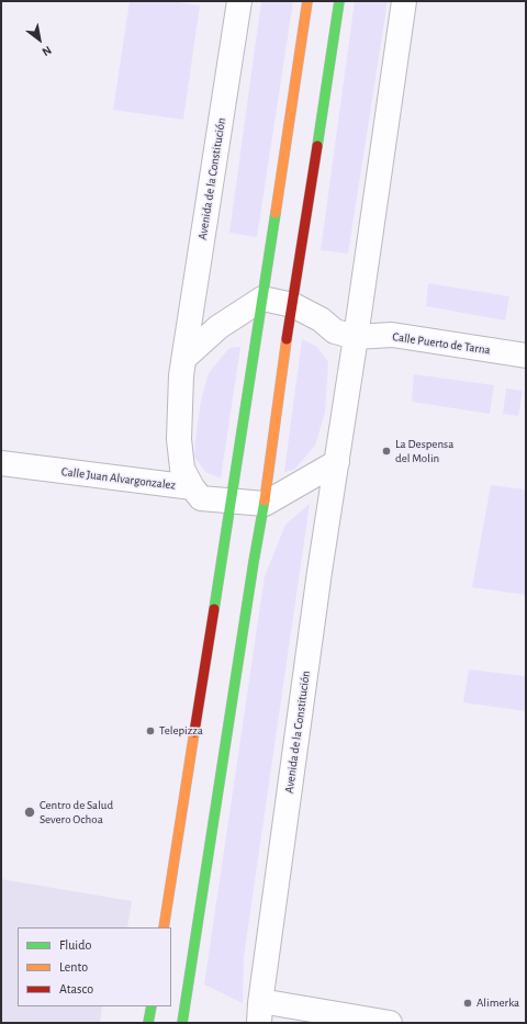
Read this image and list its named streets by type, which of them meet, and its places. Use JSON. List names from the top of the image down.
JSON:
{
  "streets": {
    "street": ["Avenida de la Constitución", "Calle Puerto de Tarna", "Calle Juan Alvargonzalez"]
  },
  "crossings": [
    ["Avenida de la Constitución", "Calle Puerto de Tarna"],
    ["Avenida de la Constitución", "Calle Juan Alvargonzalez"]
  ],
  "places": [
    "La Despensa del Molin",
    "Telepizza",
    "Centro de Salud Severo Ochoa",
    "Alimerka"
  ],
  "legend": ["Fluido", "Lento", "Atasco"],
  "north": "bottom right"
}
